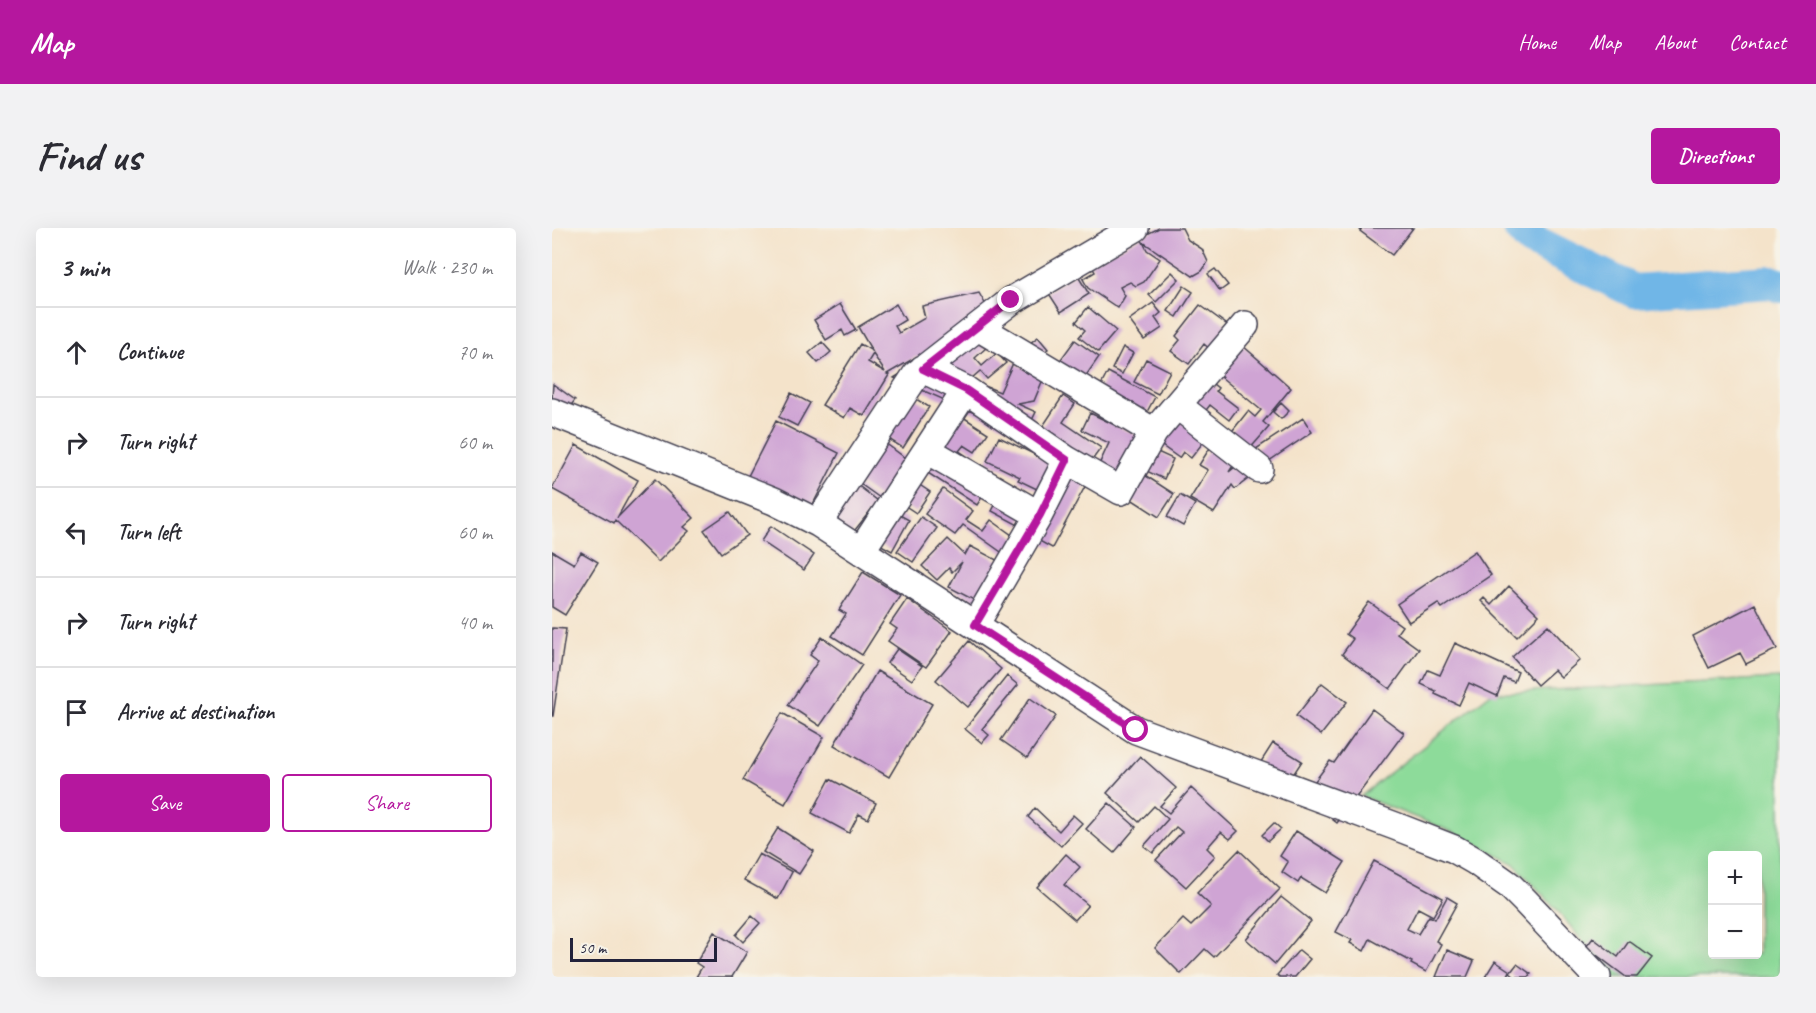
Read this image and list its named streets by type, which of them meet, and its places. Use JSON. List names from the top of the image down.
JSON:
{
  "scale_bar": "50 m",
  "page": {
    "header": "Map",
    "nav": [
      "Home",
      "Map",
      "About",
      "Contact"
    ],
    "buttons": [
      "Directions",
      ["Save", "Share"]
    ],
    "title": "Find us",
    "heading": ["3 min", "Walk · 230 m"],
    "list": [
      ["Continue", "70 m"],
      ["Turn right", "60 m"],
      ["Turn left", "60 m"],
      ["Turn right", "40 m"],
      "Arrive at destination"
    ],
    "map_buttons": ["+", "−"],
    "scale": "50 m"
  }
}
